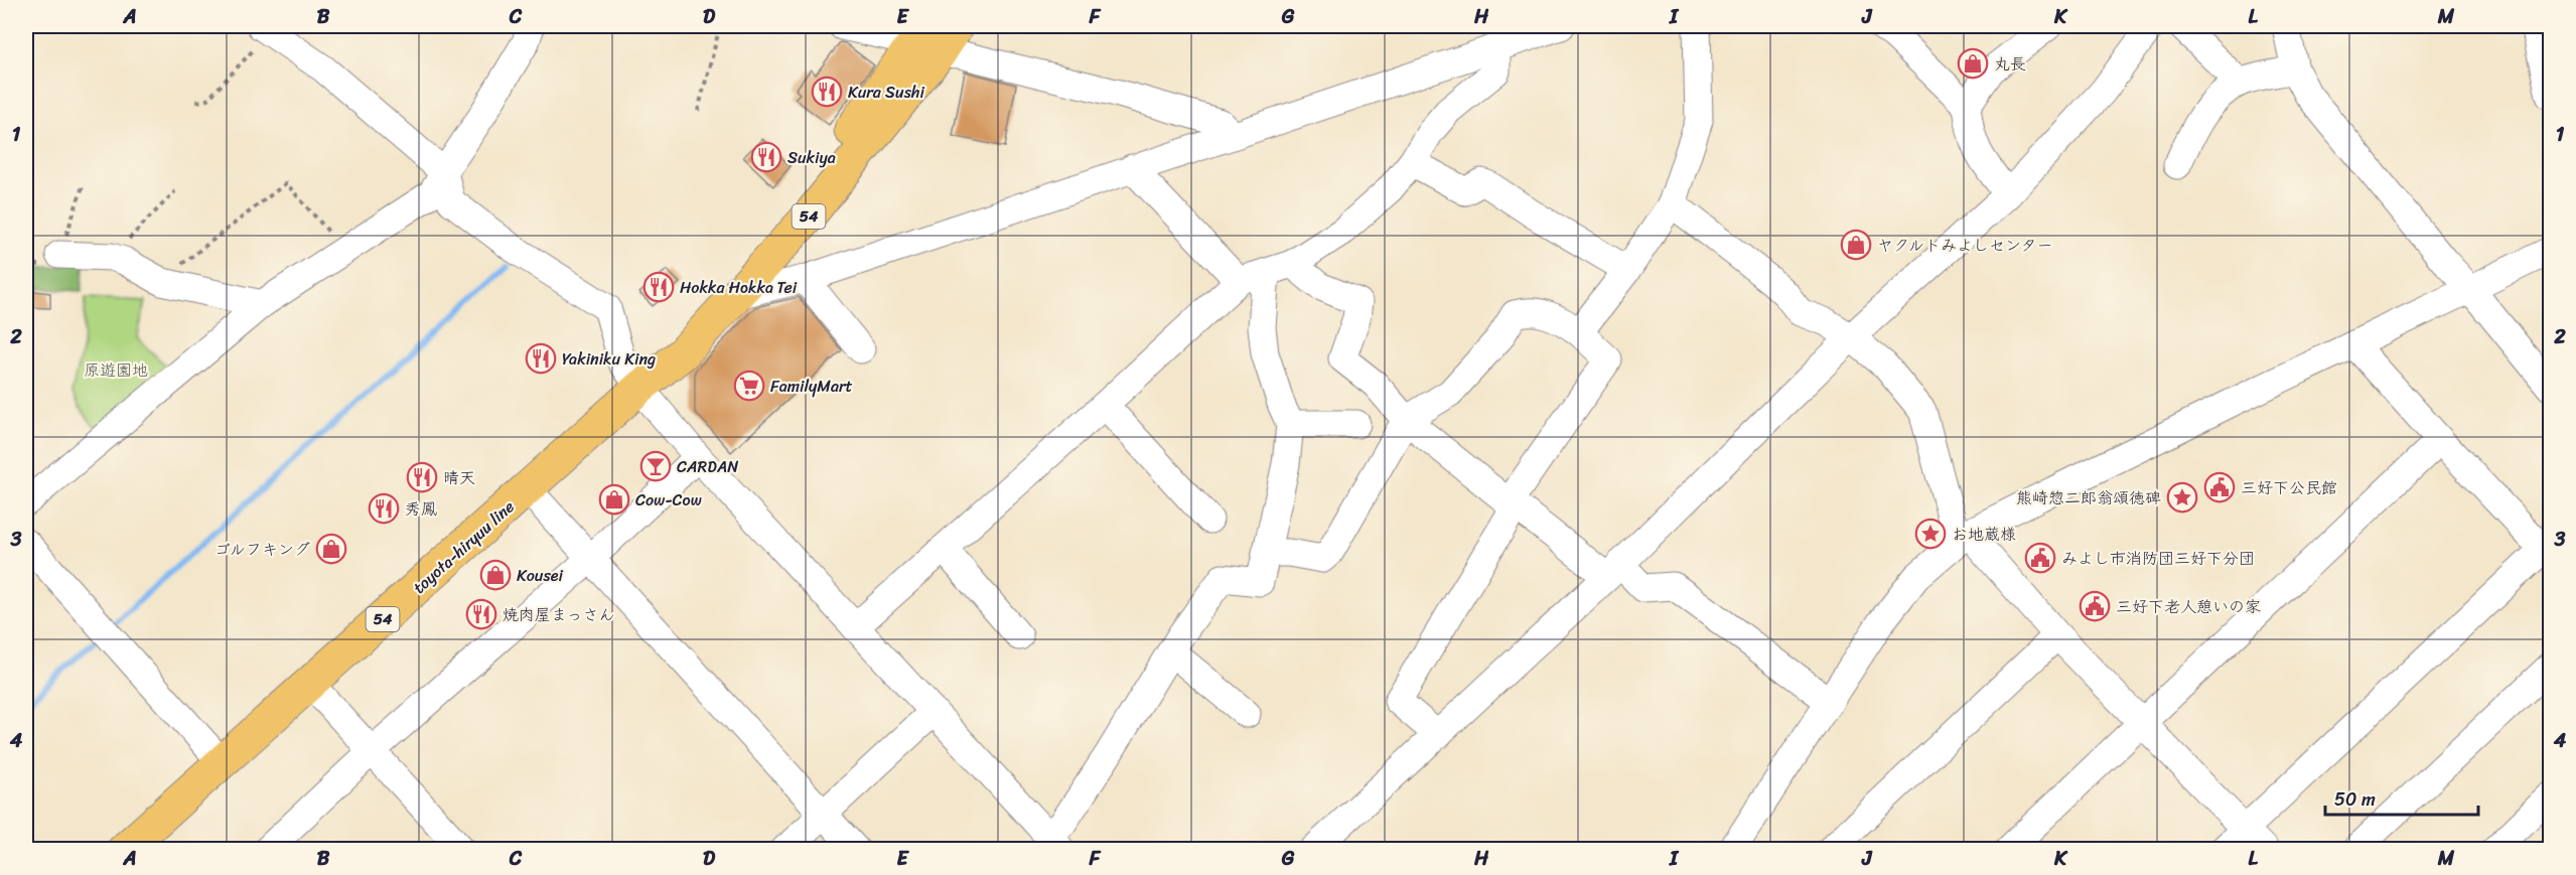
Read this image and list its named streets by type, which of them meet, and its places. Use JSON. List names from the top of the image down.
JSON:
{
  "streets": {
    "main road": ["54", "toyota-hiryuu line"]
  },
  "parks": ["原遊園地"],
  "places": {
    "shop": [
      "丸長",
      "ヤクルトみよしセンター",
      "Cow-Cow",
      "ゴルフキング",
      "Kousei"
    ],
    "restaurant": [
      "Kura Sushi",
      "Sukiya",
      "Hokka Hokka Tei",
      "Yakiniku King",
      "晴天",
      "秀鳳",
      "焼肉屋まっさん"
    ],
    "supermarket": ["FamilyMart"],
    "bar": ["CARDAN"],
    "public building": ["三好下公民館", "みよし市消防団三好下分団", "三好下老人憩いの家"],
    "place": ["熊崎惣二郎翁頌徳碑", "お地蔵様"]
  },
  "scale_bar": "50 m",
  "grid": {
    "columns": [
      "A",
      "B",
      "C",
      "D",
      "E",
      "F",
      "G",
      "H",
      "I",
      "J",
      "K",
      "L",
      "M"
    ],
    "rows": [
      "1",
      "2",
      "3",
      "4"
    ]
  }
}
